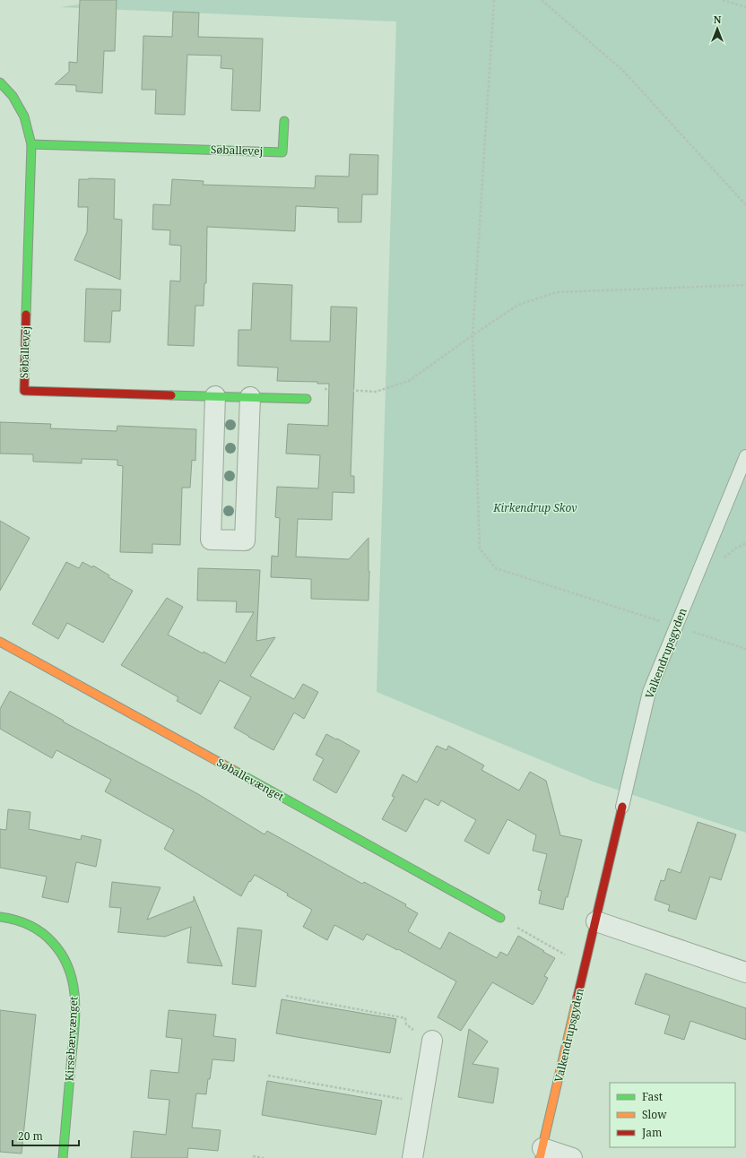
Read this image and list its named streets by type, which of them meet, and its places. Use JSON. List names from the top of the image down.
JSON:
{
  "streets": {
    "street": [
      "Søballevej",
      "Valkendrupsgyden",
      "Søballevænget",
      "Kirsebærvænget"
    ]
  },
  "parks": ["Kirkendrup Skov"],
  "legend": ["Fast", "Slow", "Jam"],
  "scale_bar": "20 m",
  "north": "top"
}
